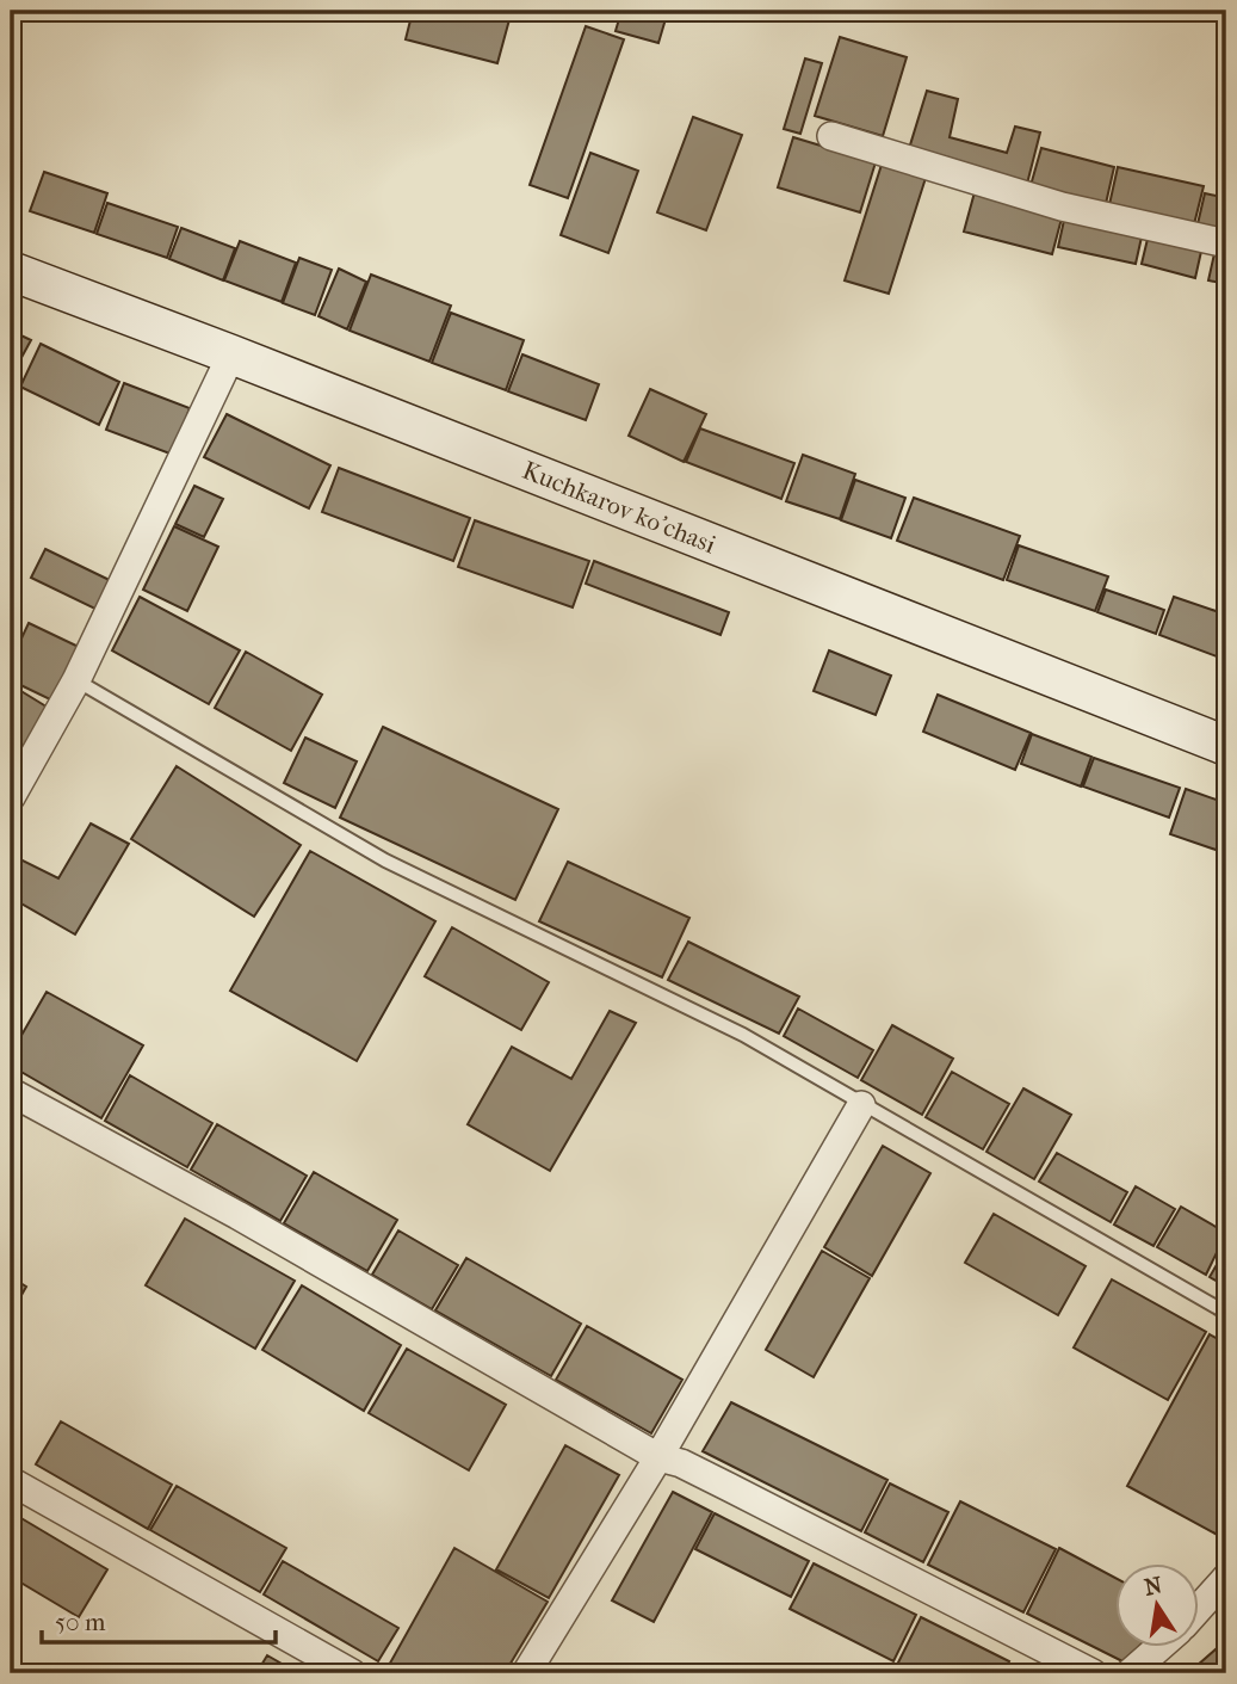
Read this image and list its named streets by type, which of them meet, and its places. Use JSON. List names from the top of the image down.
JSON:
{
  "streets": {
    "main road": ["Kuchkarov ko'chasi"]
  },
  "scale_bar": "50 m",
  "north": "top"
}
